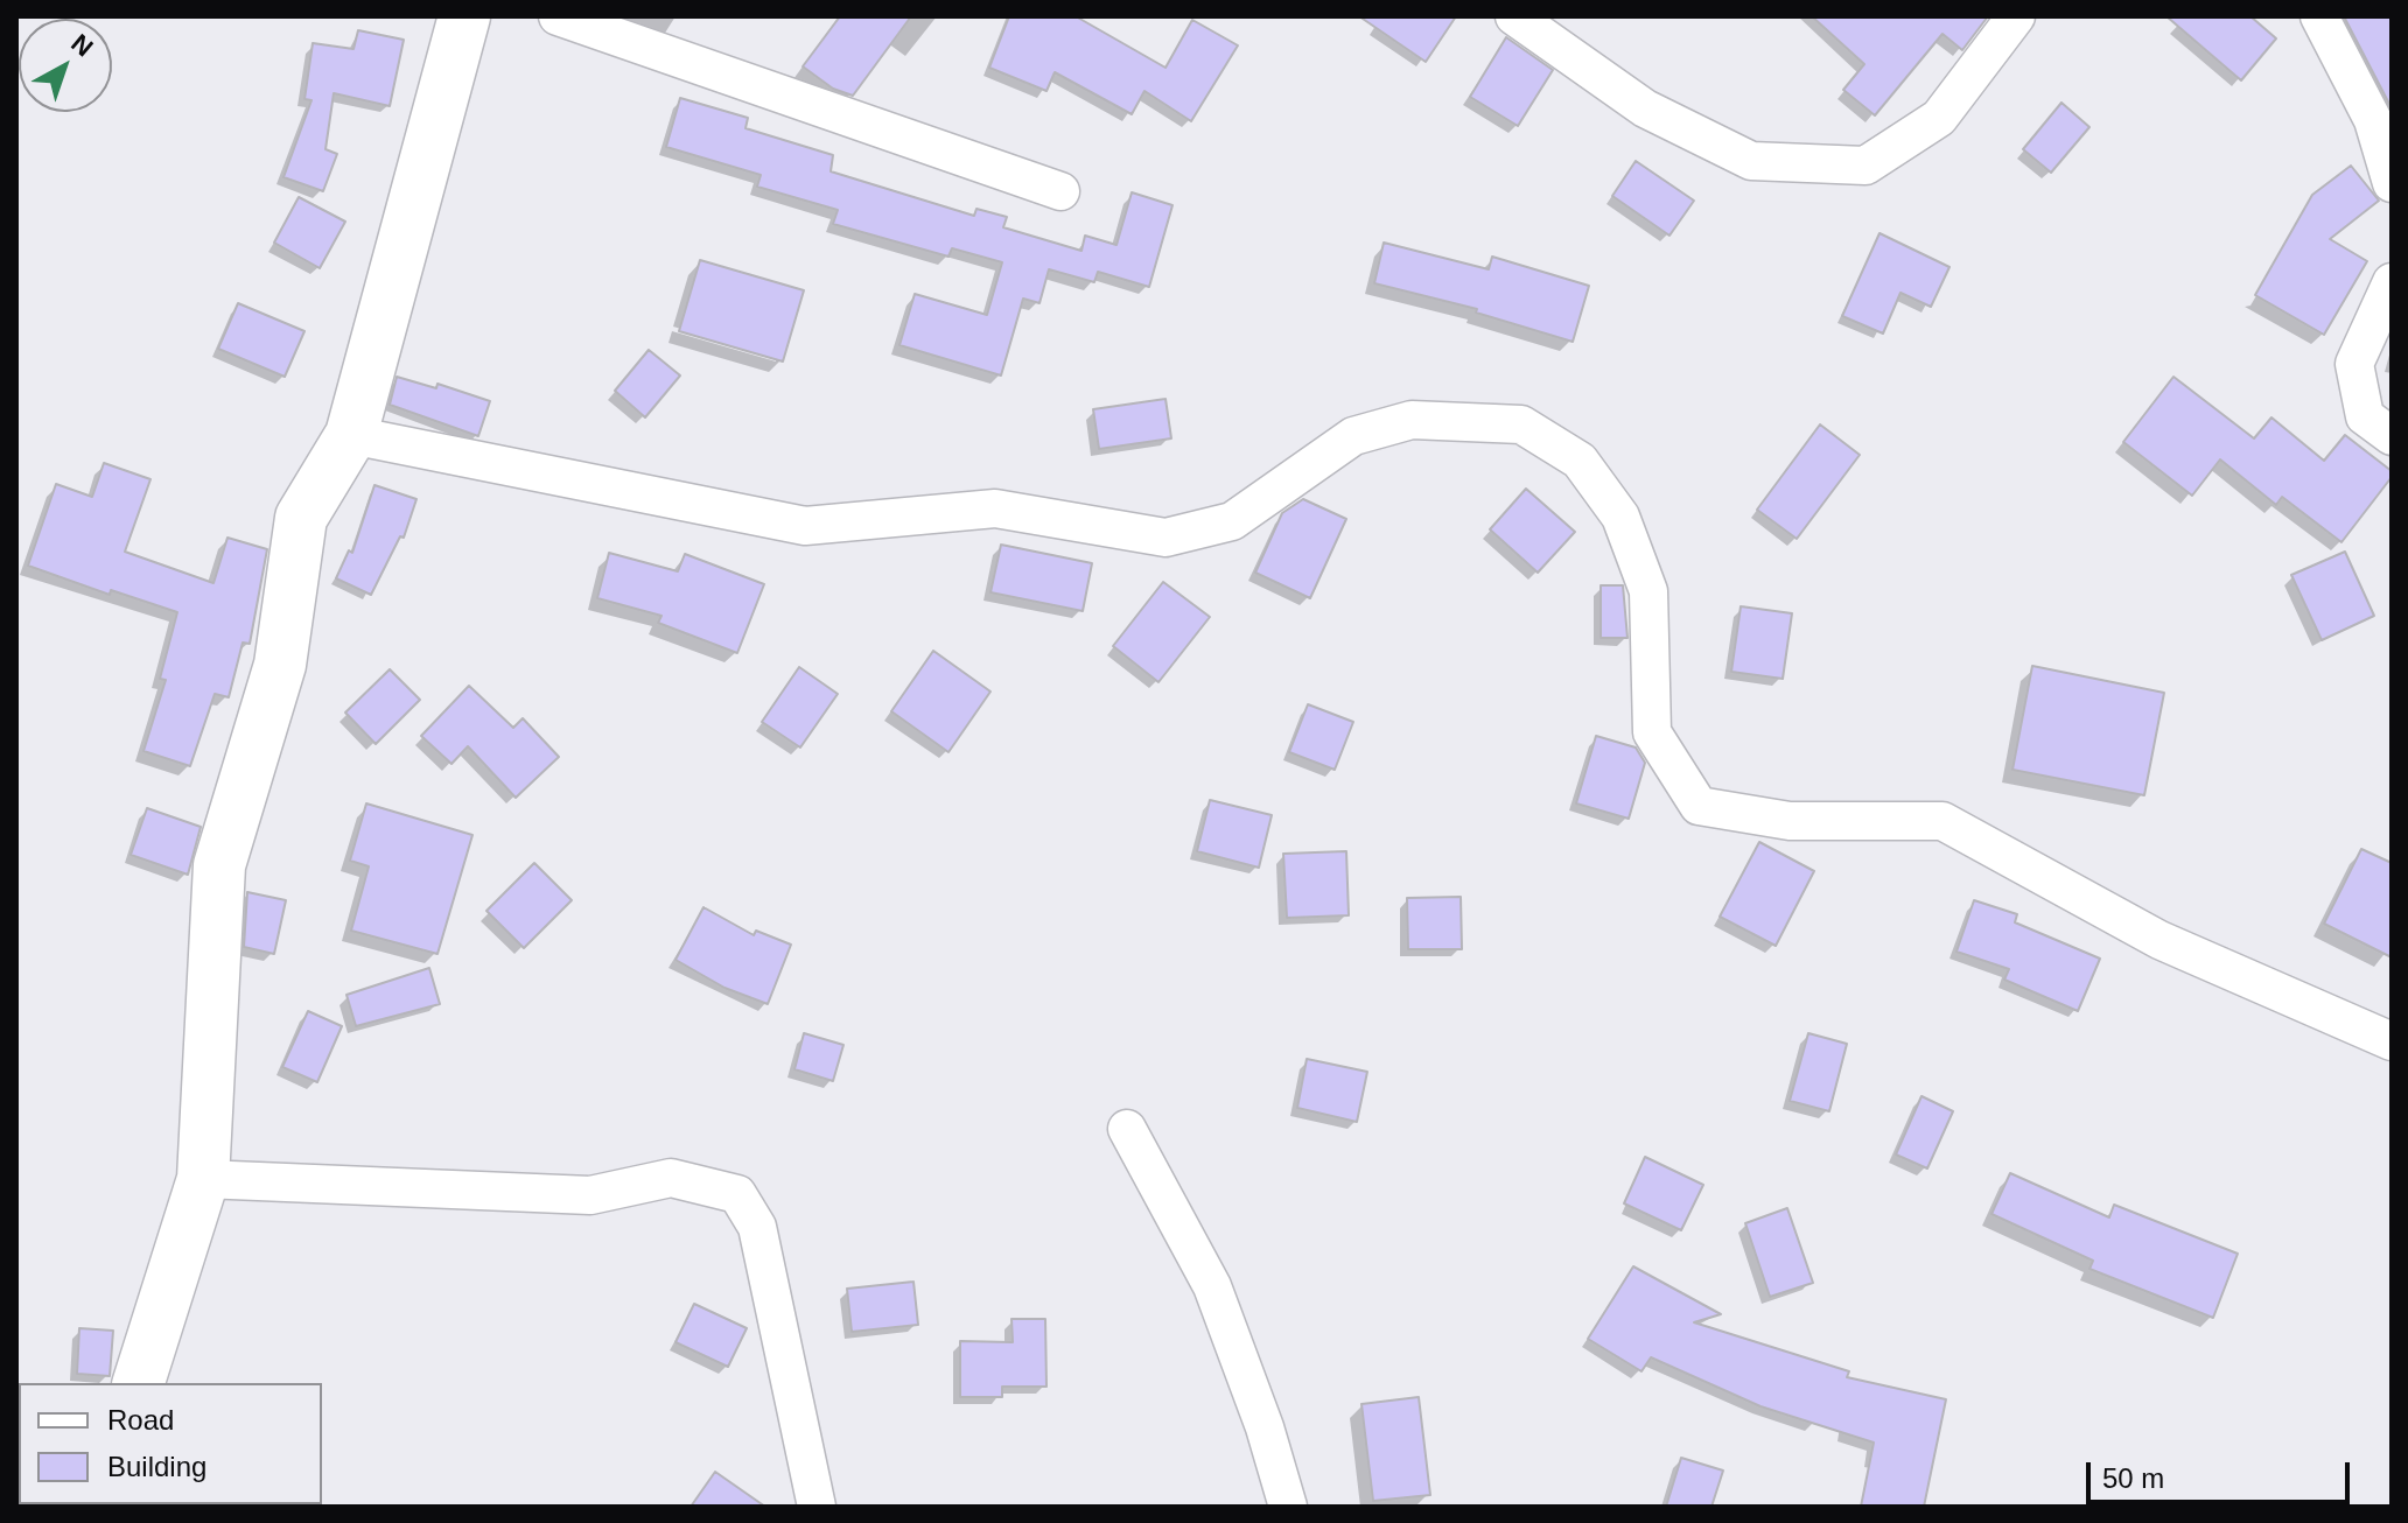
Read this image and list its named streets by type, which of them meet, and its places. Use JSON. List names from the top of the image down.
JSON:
{
  "legend": ["Road", "Building"],
  "scale_bar": "50 m",
  "north": "top right"
}
